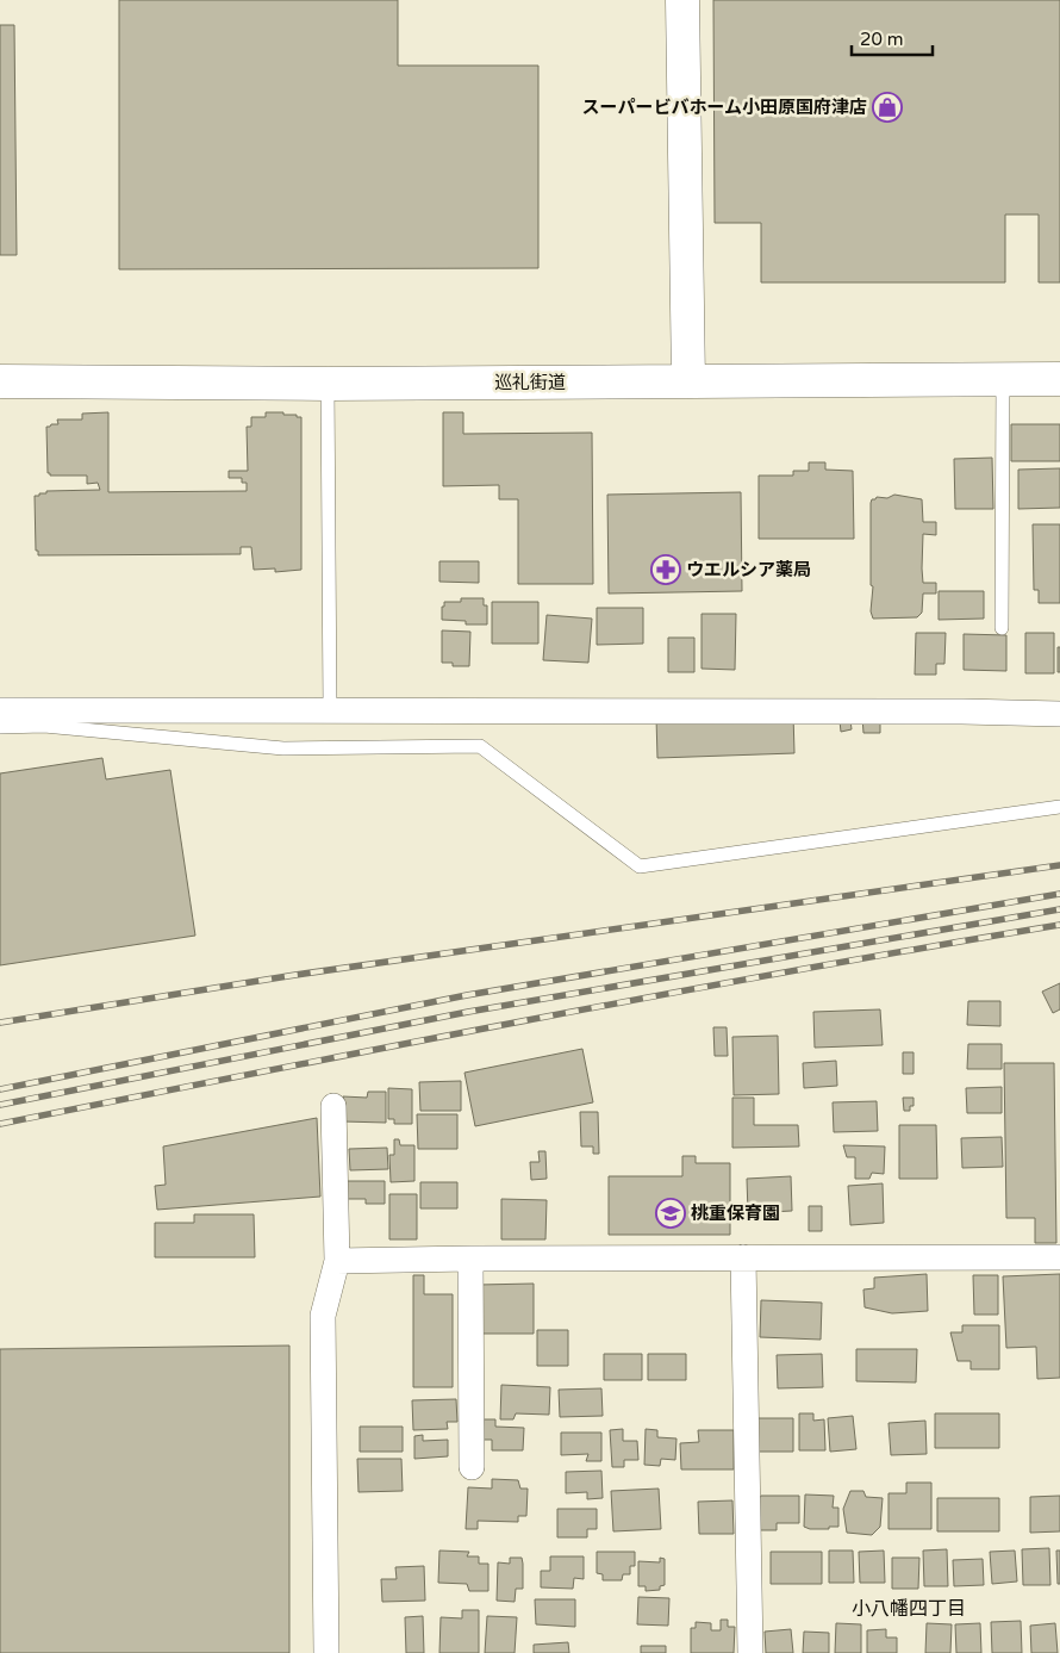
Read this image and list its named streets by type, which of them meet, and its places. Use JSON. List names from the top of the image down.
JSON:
{
  "streets": {
    "street": ["巡礼街道"]
  },
  "districts": ["小八幡四丁目"],
  "places": {
    "shop": ["スーパービバホーム小田原国府津店"],
    "pharmacy": ["ウエルシア薬局"],
    "school or university": ["桃重保育園"]
  },
  "scale_bar": "20 m"
}
